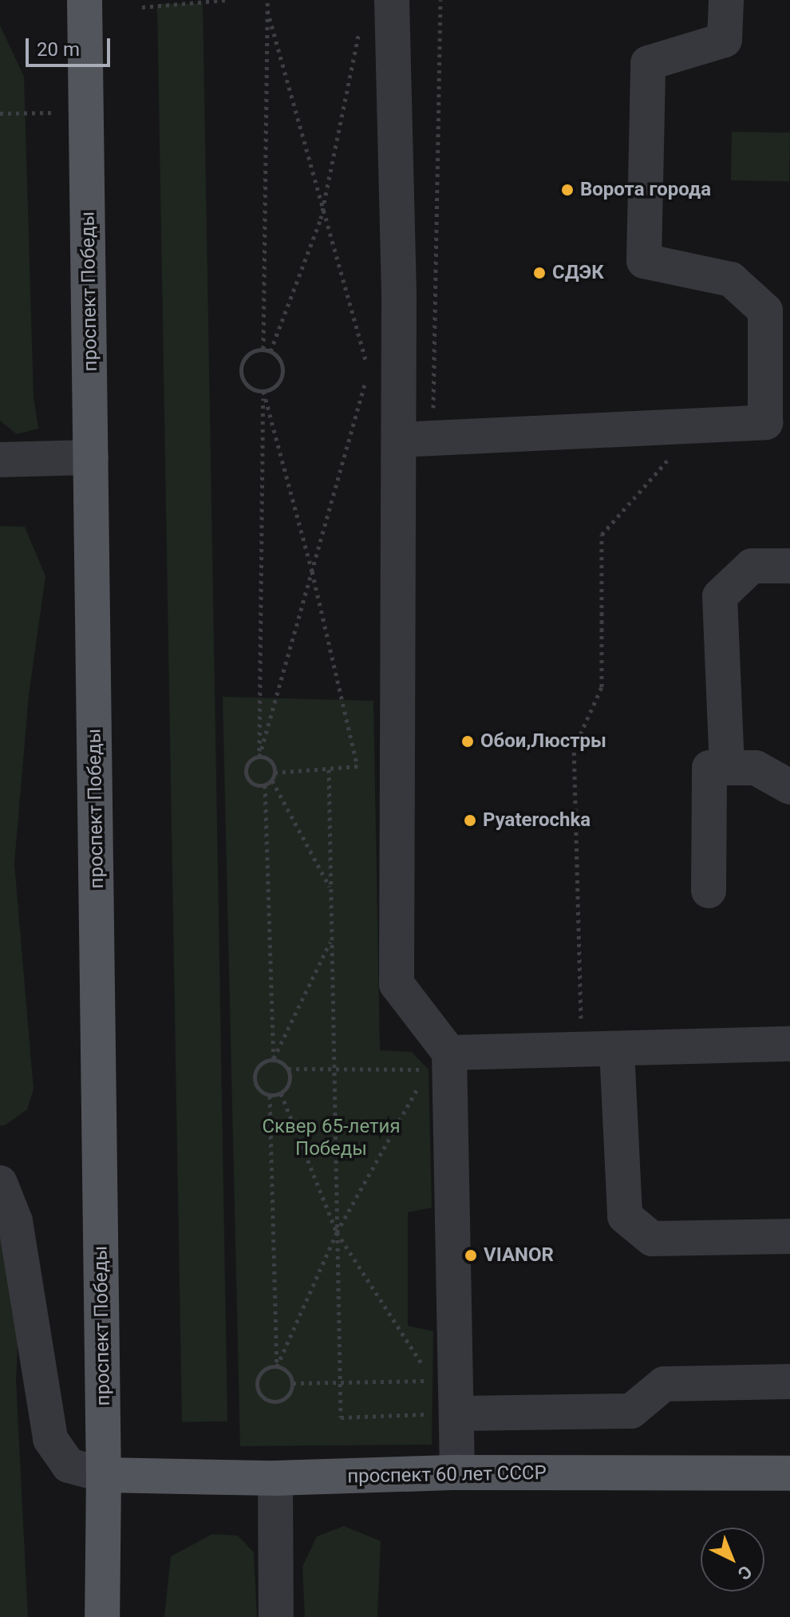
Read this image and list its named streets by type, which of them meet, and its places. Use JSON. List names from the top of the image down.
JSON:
{
  "streets": {
    "main road": ["проспект Победы", "проспект 60 лет СССР"]
  },
  "crossings": [
    ["проспект Победы", "проспект 60 лет СССР"]
  ],
  "parks": ["Сквер 65-летия Победы"],
  "places": [
    "Ворота города",
    "СДЭК",
    "Обои,Люстры",
    "Pyaterochka",
    "VIANOR"
  ],
  "scale_bar": "20 m",
  "north": "bottom right"
}
